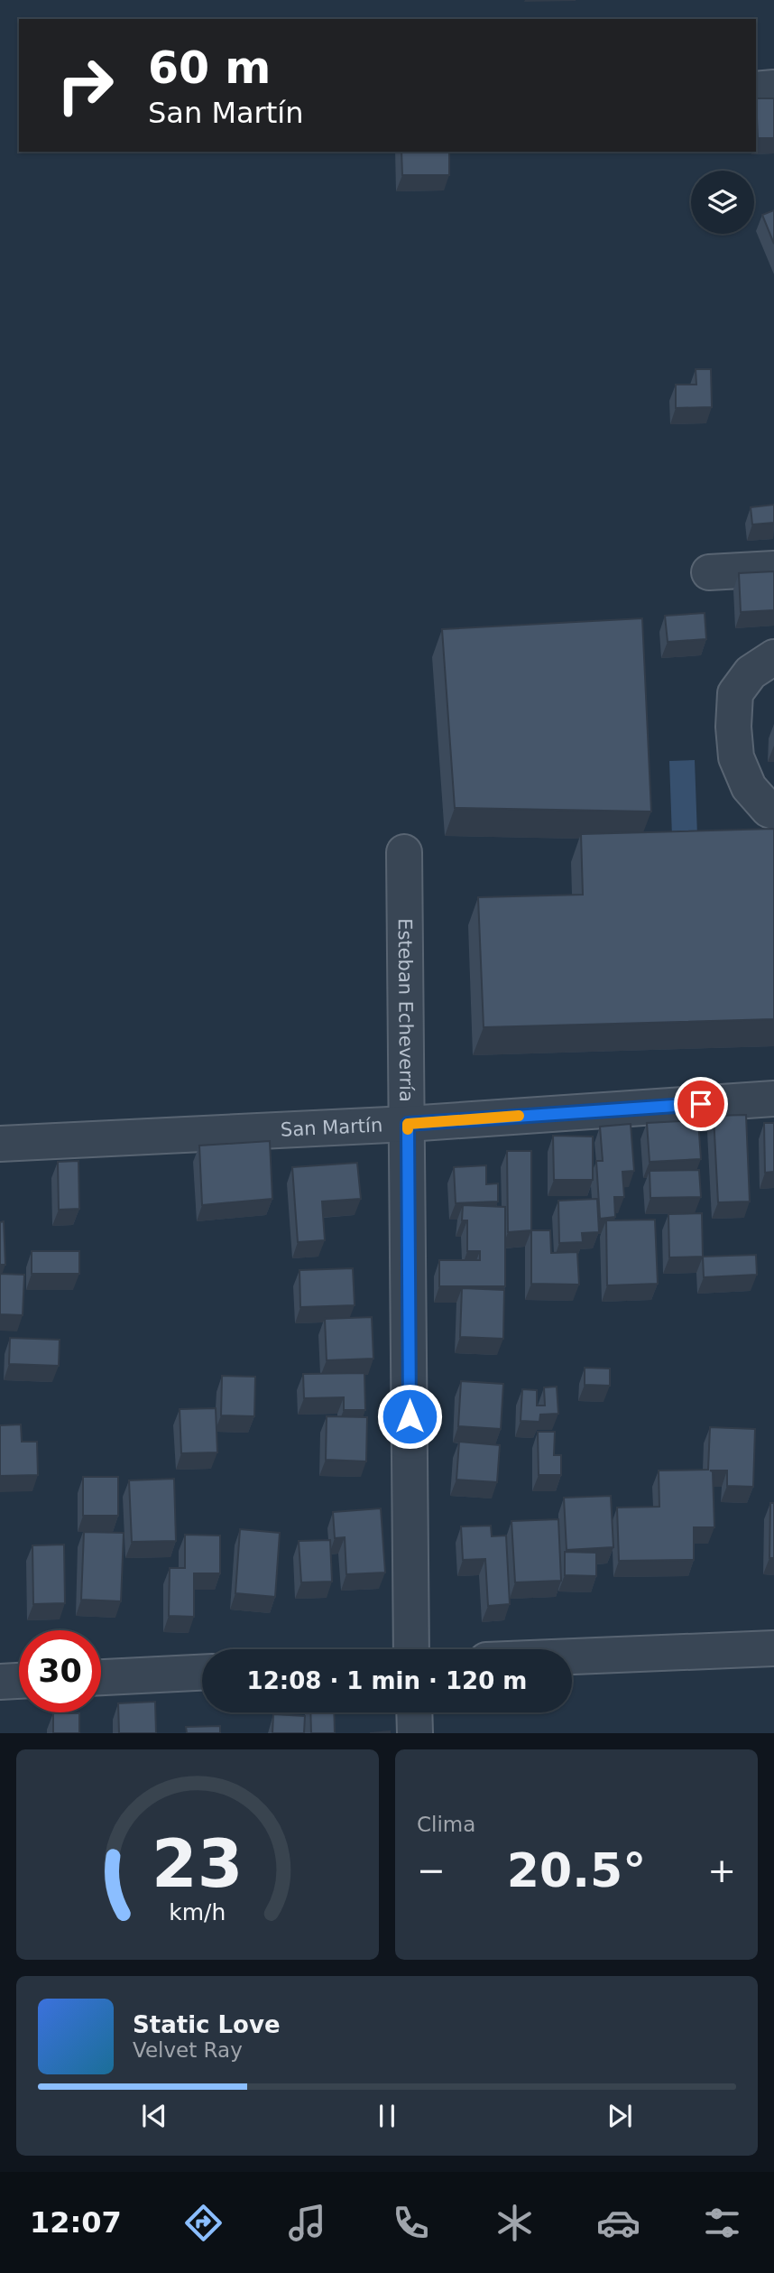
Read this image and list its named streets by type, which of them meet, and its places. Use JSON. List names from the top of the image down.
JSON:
{
  "streets": {
    "street": ["Esteban Echeverría", "San Martín"]
  },
  "crossings": [
    ["Esteban Echeverría", "San Martín"]
  ],
  "page": {
    "turn": ["60 m", "San Martín"],
    "limit": "30",
    "trip": "12:08 · 1 min · 120 m",
    "tile": "Clima",
    "heat": ["−", "20.5°", "+"],
    "song": ["Static Love", "Velvet Ray"],
    "tabs": "12:07",
    "gauge": ["23", "km/h"]
  }
}
